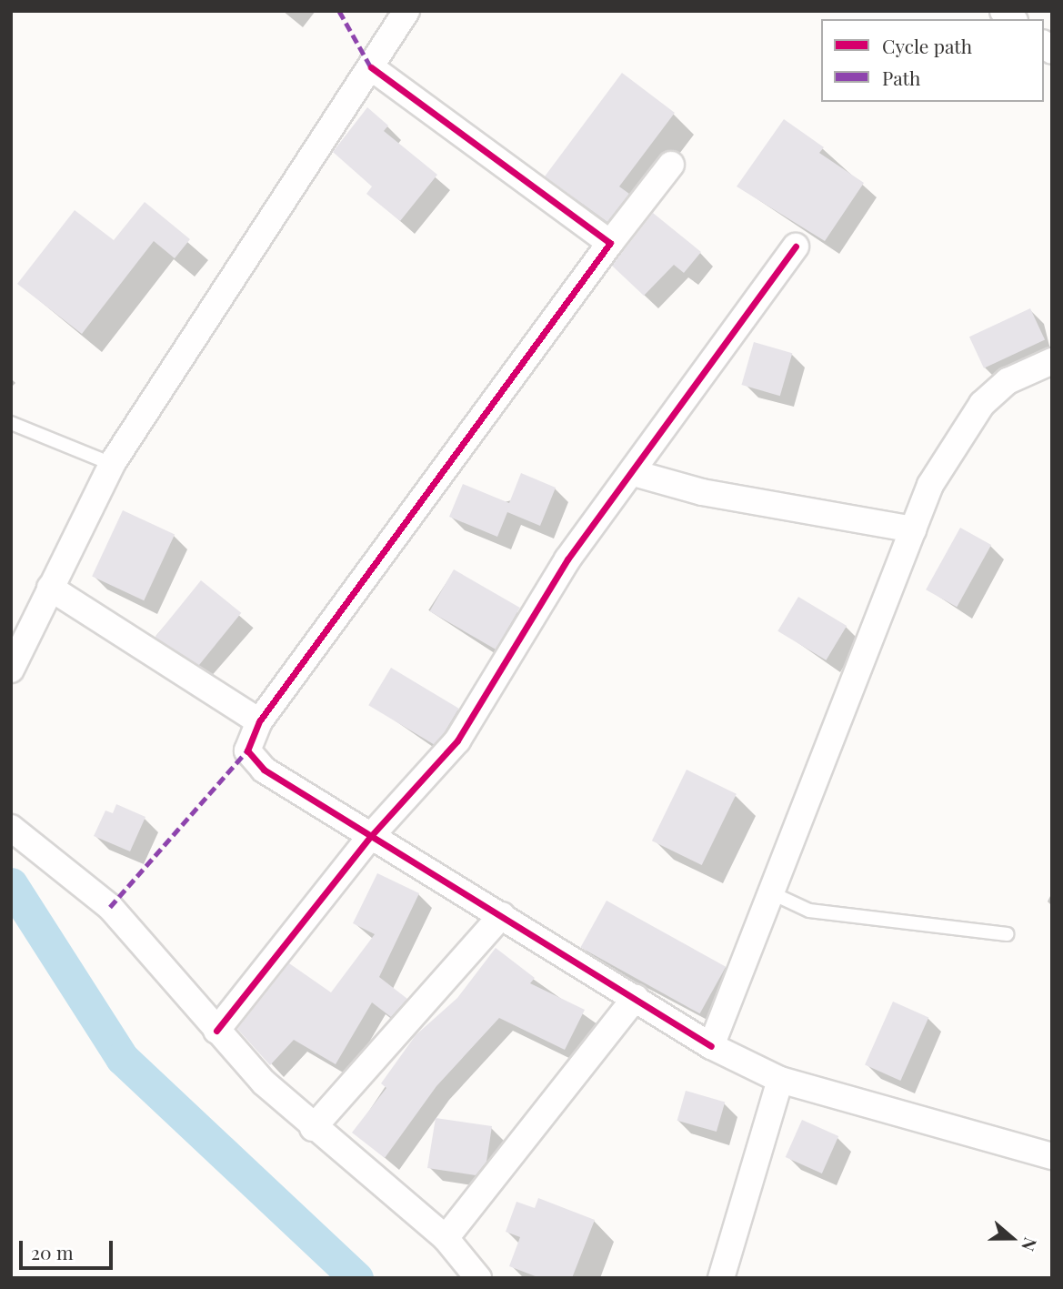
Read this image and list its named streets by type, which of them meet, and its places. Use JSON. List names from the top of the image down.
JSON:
{
  "legend": ["Cycle path", "Path"],
  "scale_bar": "20 m",
  "north": "right"
}
